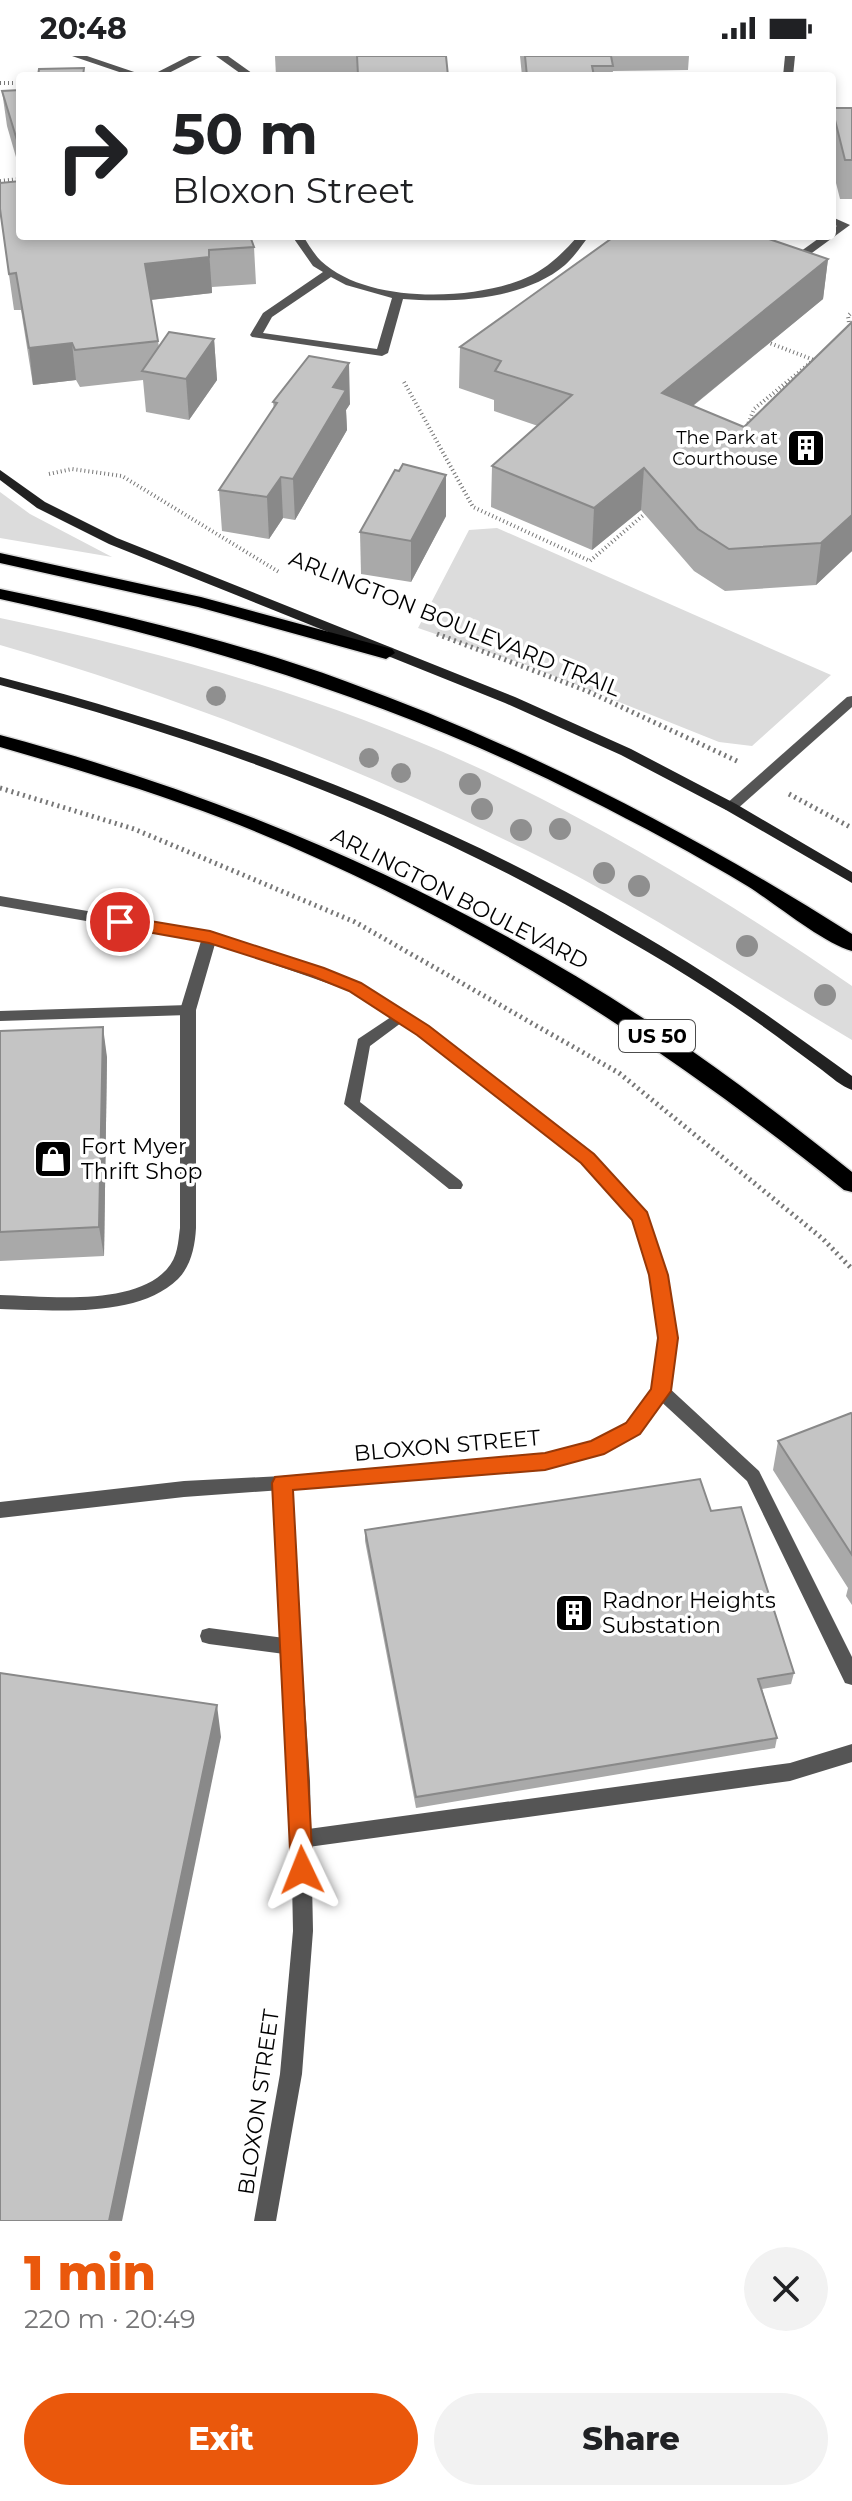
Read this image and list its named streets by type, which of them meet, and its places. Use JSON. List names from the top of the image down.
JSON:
{
  "streets": {
    "highway": ["ARLINGTON BOULEVARD", "US 50"],
    "street": ["BLOXON STREET"],
    "path": ["ARLINGTON BOULEVARD TRAIL"]
  },
  "places": {
    "building": ["The Park at Courthouse", "Radnor Heights Substation"],
    "shop": ["Fort Myer Thrift Shop"]
  },
  "page": {
    "status": "20:48",
    "turn": ["50 m", "Bloxon Street"],
    "heading": ["1 min", "220 m · 20:49"],
    "buttons": ["Exit", "Share"]
  }
}
